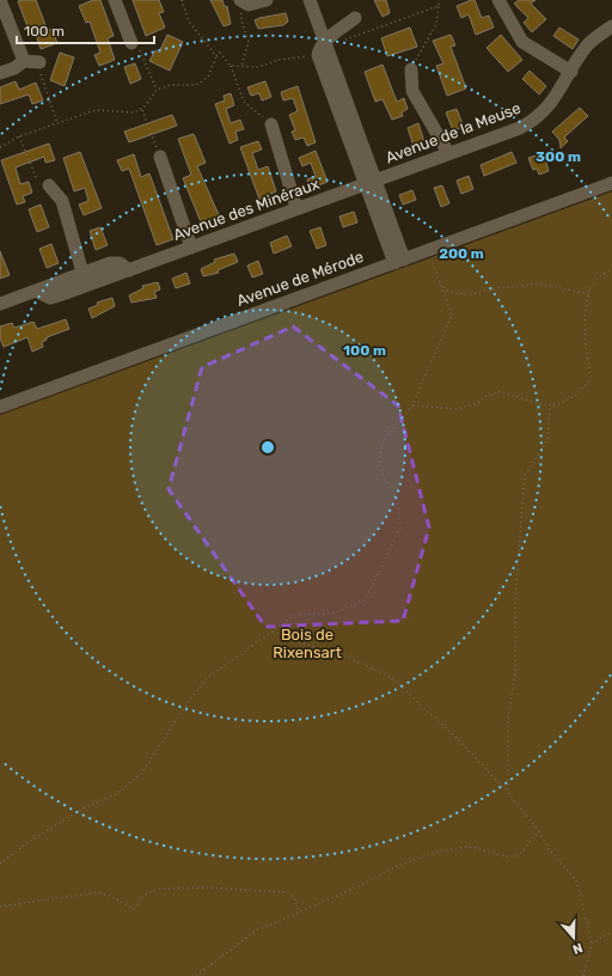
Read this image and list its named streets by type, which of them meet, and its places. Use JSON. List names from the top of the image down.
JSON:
{
  "streets": {
    "street": ["Avenue de la Meuse", "Avenue des Minéraux", "Avenue de Mérode"]
  },
  "crossings": [
    ["Avenue de la Meuse", "Avenue des Minéraux"]
  ],
  "parks": ["Bois de Rixensart"],
  "scale_bar": "100 m",
  "north": "bottom",
  "rings": ["300 m", "200 m", "100 m"]
}
